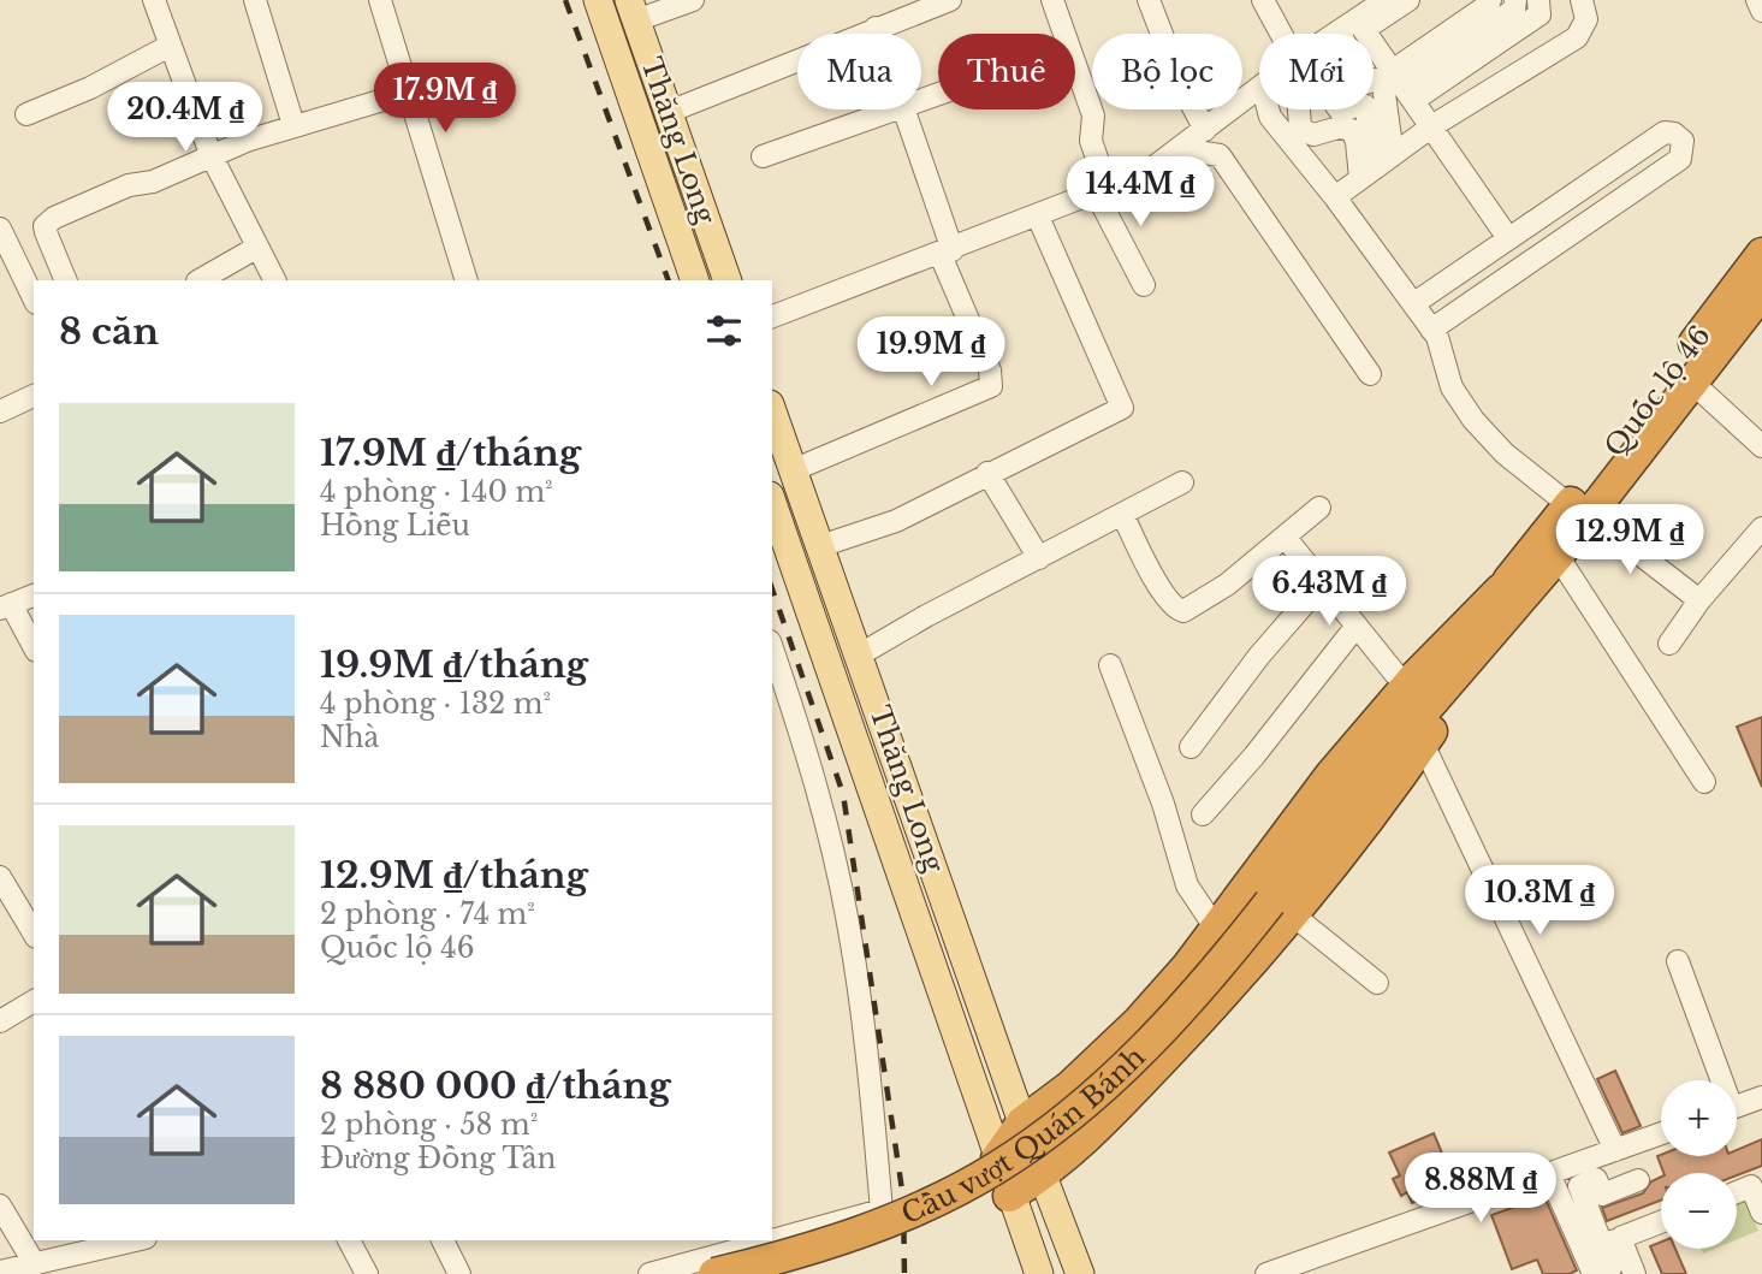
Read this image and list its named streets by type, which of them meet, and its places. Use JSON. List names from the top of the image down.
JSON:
{
  "streets": {
    "highway": ["Quốc lộ 46", "Cầu vượt Quán Bánh"],
    "main road": ["Thăng Long"]
  },
  "crossings": [
    ["Quốc lộ 46", "Cầu vượt Quán Bánh"]
  ],
  "page": {
    "chip": [
      "Mua",
      "Thuê",
      "Bộ lọc",
      "Mới"
    ],
    "price": [
      "17.9M ₫",
      "20.4M ₫",
      "14.4M ₫",
      "19.9M ₫",
      "12.9M ₫",
      "6.43M ₫",
      "10.3M ₫",
      "8.88M ₫"
    ],
    "heading": "8 căn",
    "list": [
      {
        "name": "17.9M ₫/tháng",
        "note": "4 phòng · 140 m² · Hồng Liễu"
      },
      {
        "name": "19.9M ₫/tháng",
        "note": "4 phòng · 132 m² · Nhà"
      },
      {
        "name": "12.9M ₫/tháng",
        "note": "2 phòng · 74 m² · Quốc lộ 46"
      },
      {
        "name": "8 880 000 ₫/tháng",
        "note": "2 phòng · 58 m² · Đường Đồng Tân"
      }
    ],
    "map_buttons": ["+", "−"]
  }
}
